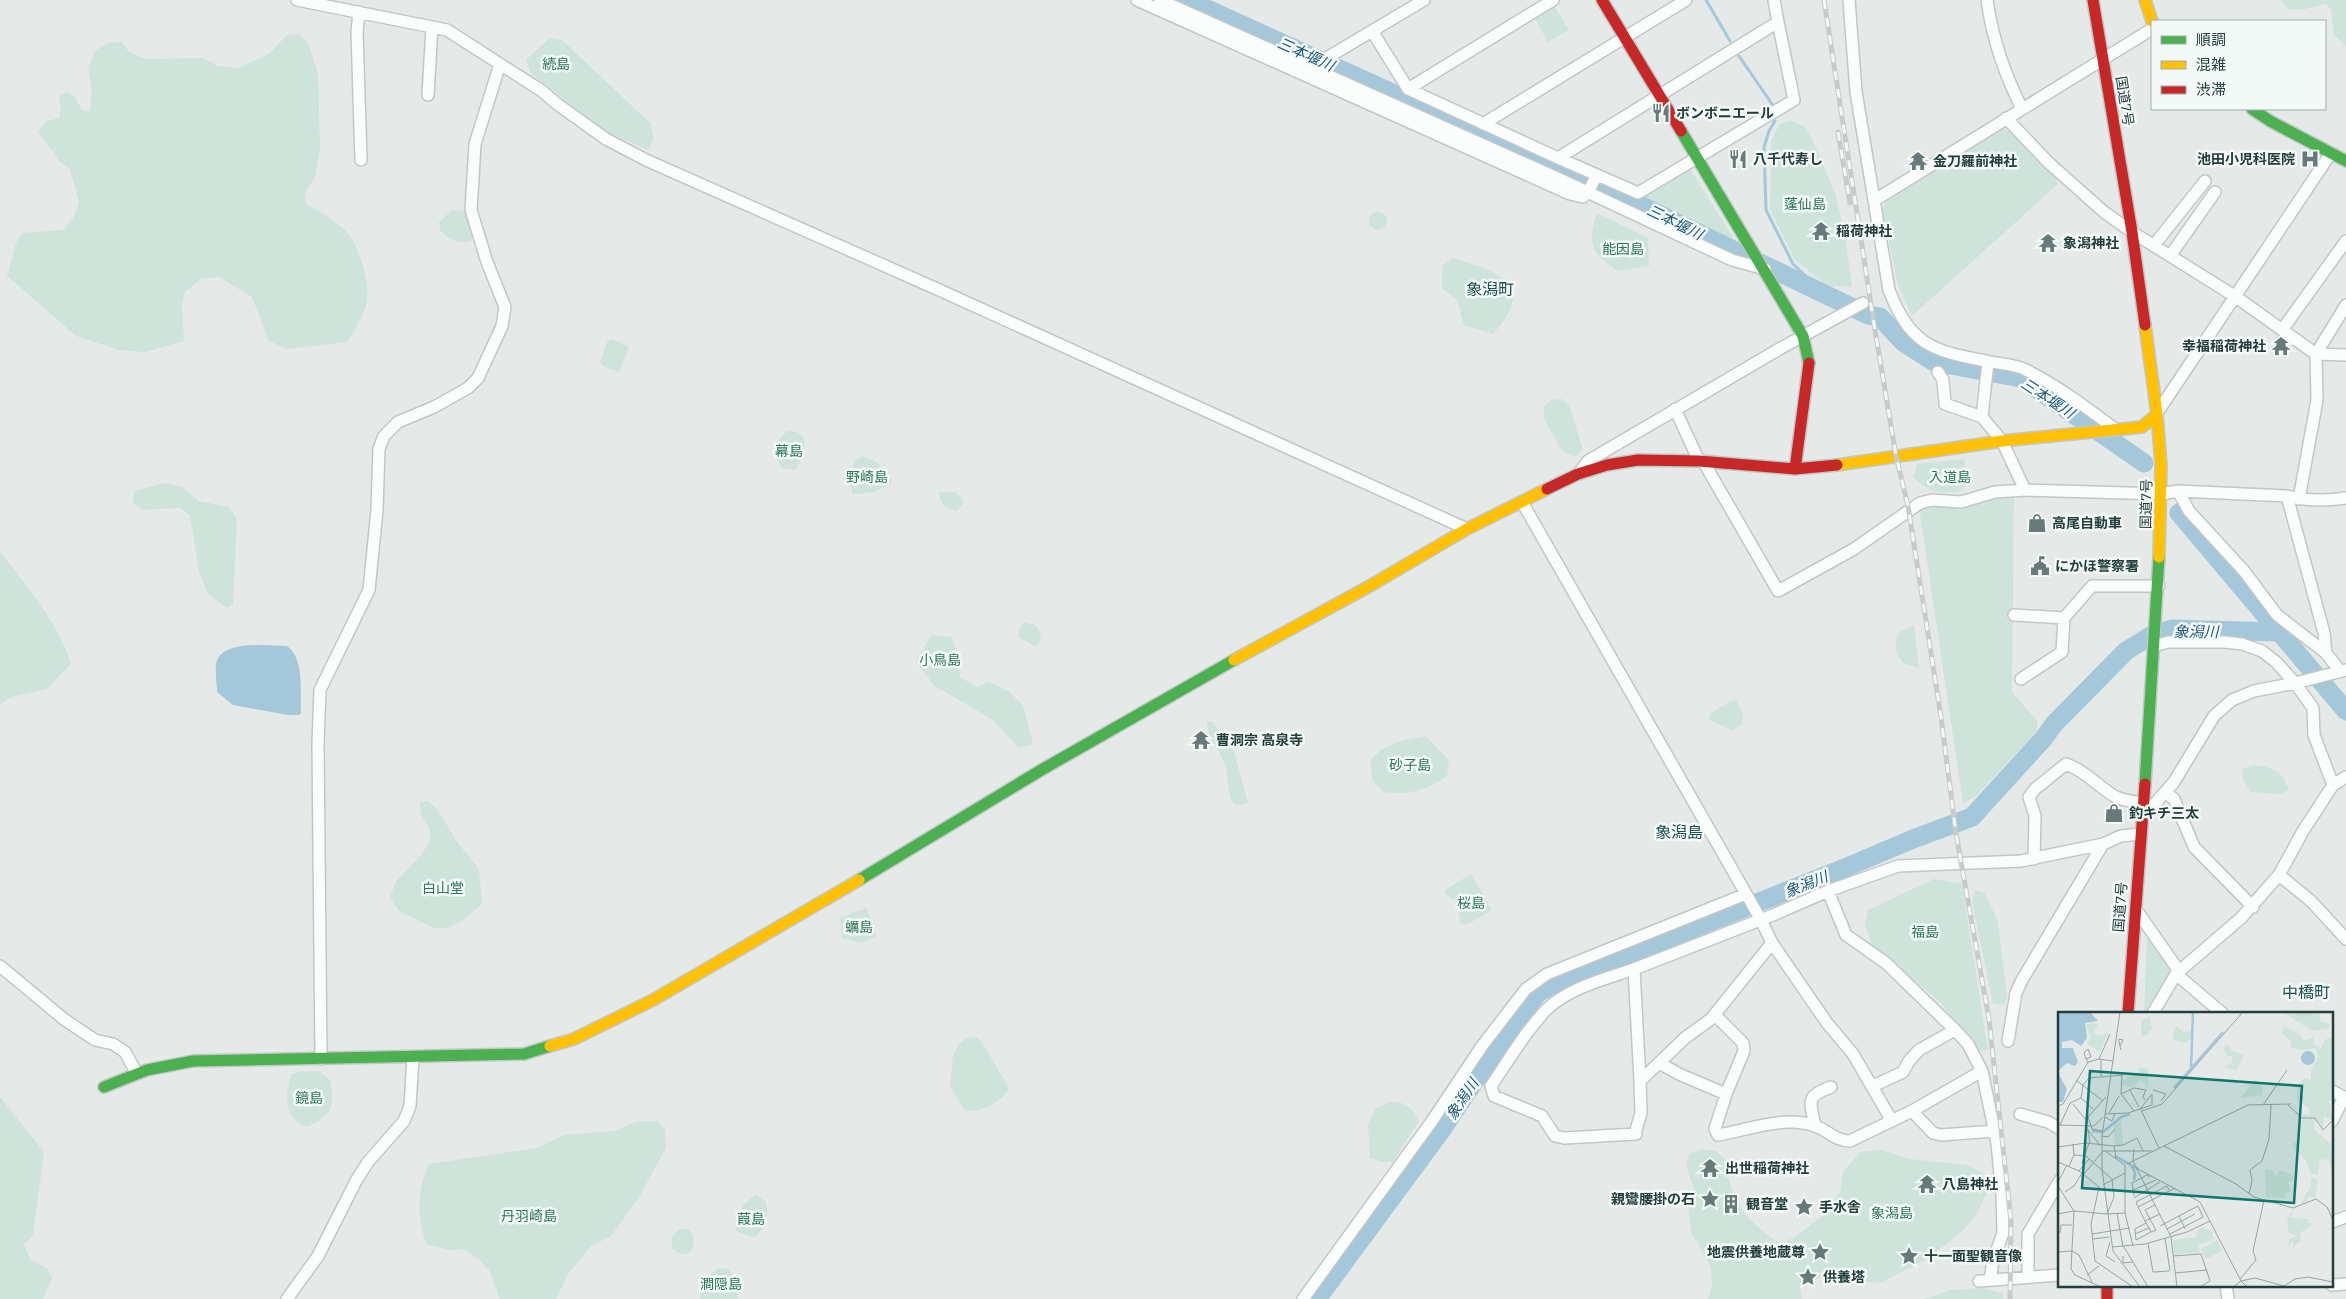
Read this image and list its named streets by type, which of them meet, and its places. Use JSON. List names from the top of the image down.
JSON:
{
  "streets": {
    "main road": ["国道7号"]
  },
  "districts": ["象潟町", "象潟島", "中橋町"],
  "water": ["三本堰川", "象潟川"],
  "parks": [
    "続島",
    "蓬仙島",
    "能因島",
    "幕島",
    "野崎島",
    "入道島",
    "小鳥島",
    "砂子島",
    "白山堂",
    "桜島",
    "蠣島",
    "福島",
    "鏡島",
    "象潟島",
    "丹羽崎島",
    "葭島",
    "澗隠島"
  ],
  "places": {
    "restaurant": ["ボンボニエール", "八千代寿し"],
    "hospital": ["池田小児科医院"],
    "temple": [
      "金刀羅前神社",
      "稲荷神社",
      "象潟神社",
      "幸福稲荷神社",
      "曹洞宗 高泉寺",
      "出世稲荷神社",
      "八島神社"
    ],
    "shop": ["高尾自動車", "釣キチ三太"],
    "public building": ["にかほ警察署"],
    "place": [
      "親鸞腰掛の石",
      "手水舎",
      "地震供養地蔵尊",
      "十一面聖観音像",
      "供養塔"
    ],
    "building": ["観音堂"]
  },
  "legend": ["順調", "混雑", "渋滞"]
}
